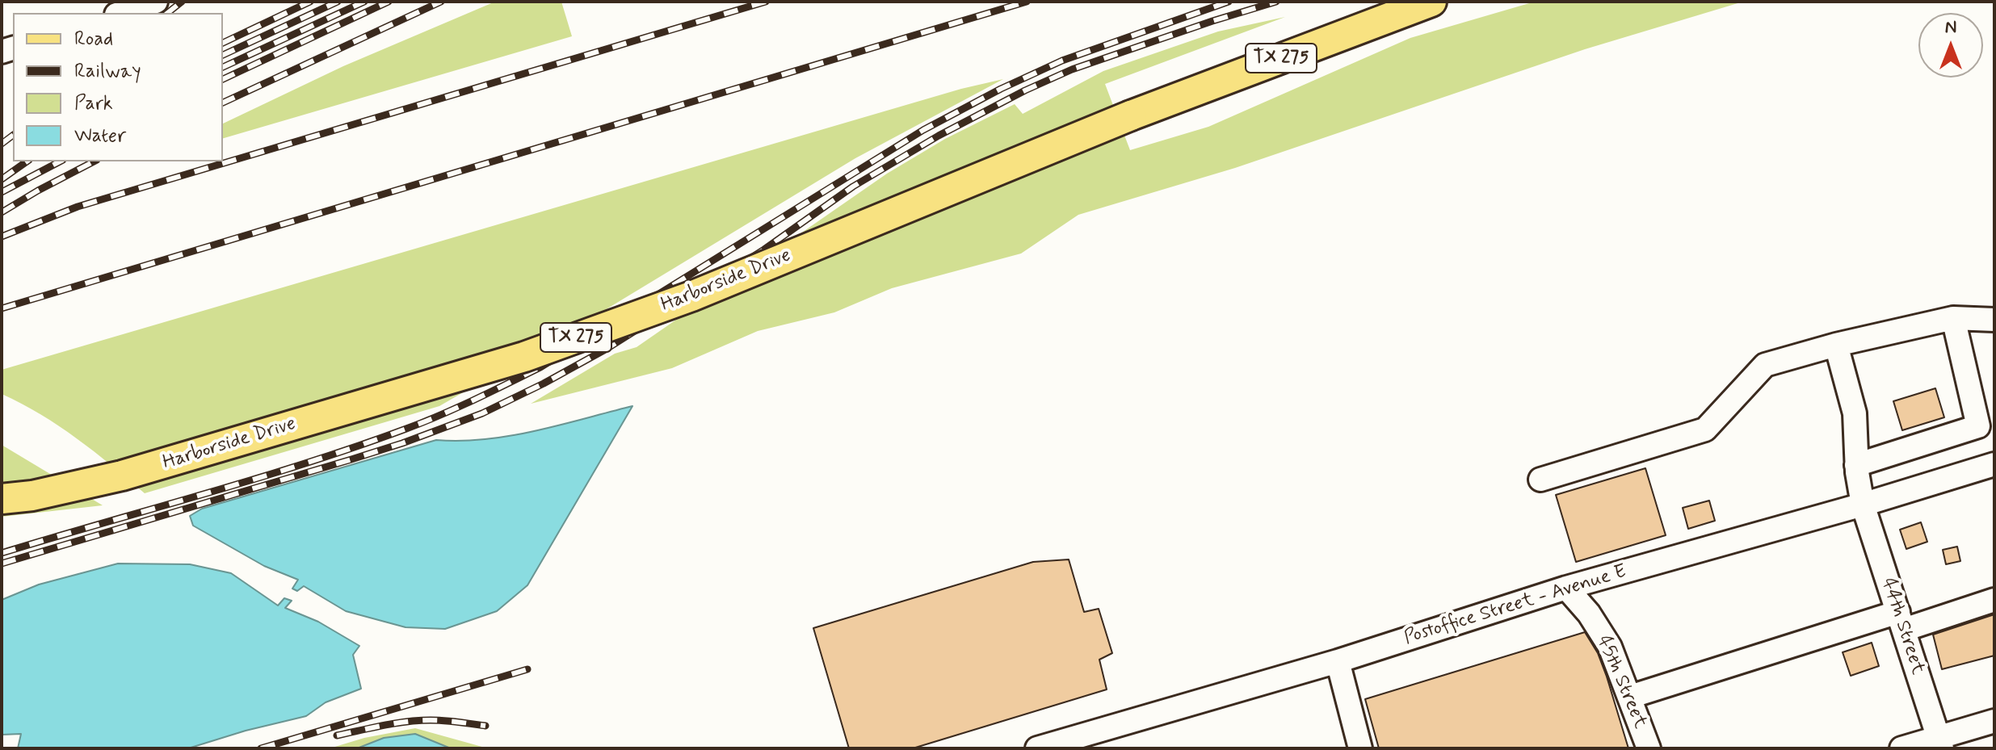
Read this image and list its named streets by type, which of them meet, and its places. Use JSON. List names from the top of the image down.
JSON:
{
  "streets": {
    "main road": ["TX 275", "Harborside Drive"],
    "street": ["Postoffice Street - Avenue E", "44th Street", "45th Street"]
  },
  "crossings": [
    ["Postoffice Street - Avenue E", "44th Street"],
    ["Postoffice Street - Avenue E", "45th Street"]
  ],
  "legend": [
    "Road",
    "Railway",
    "Park",
    "Water"
  ],
  "north": "top"
}
